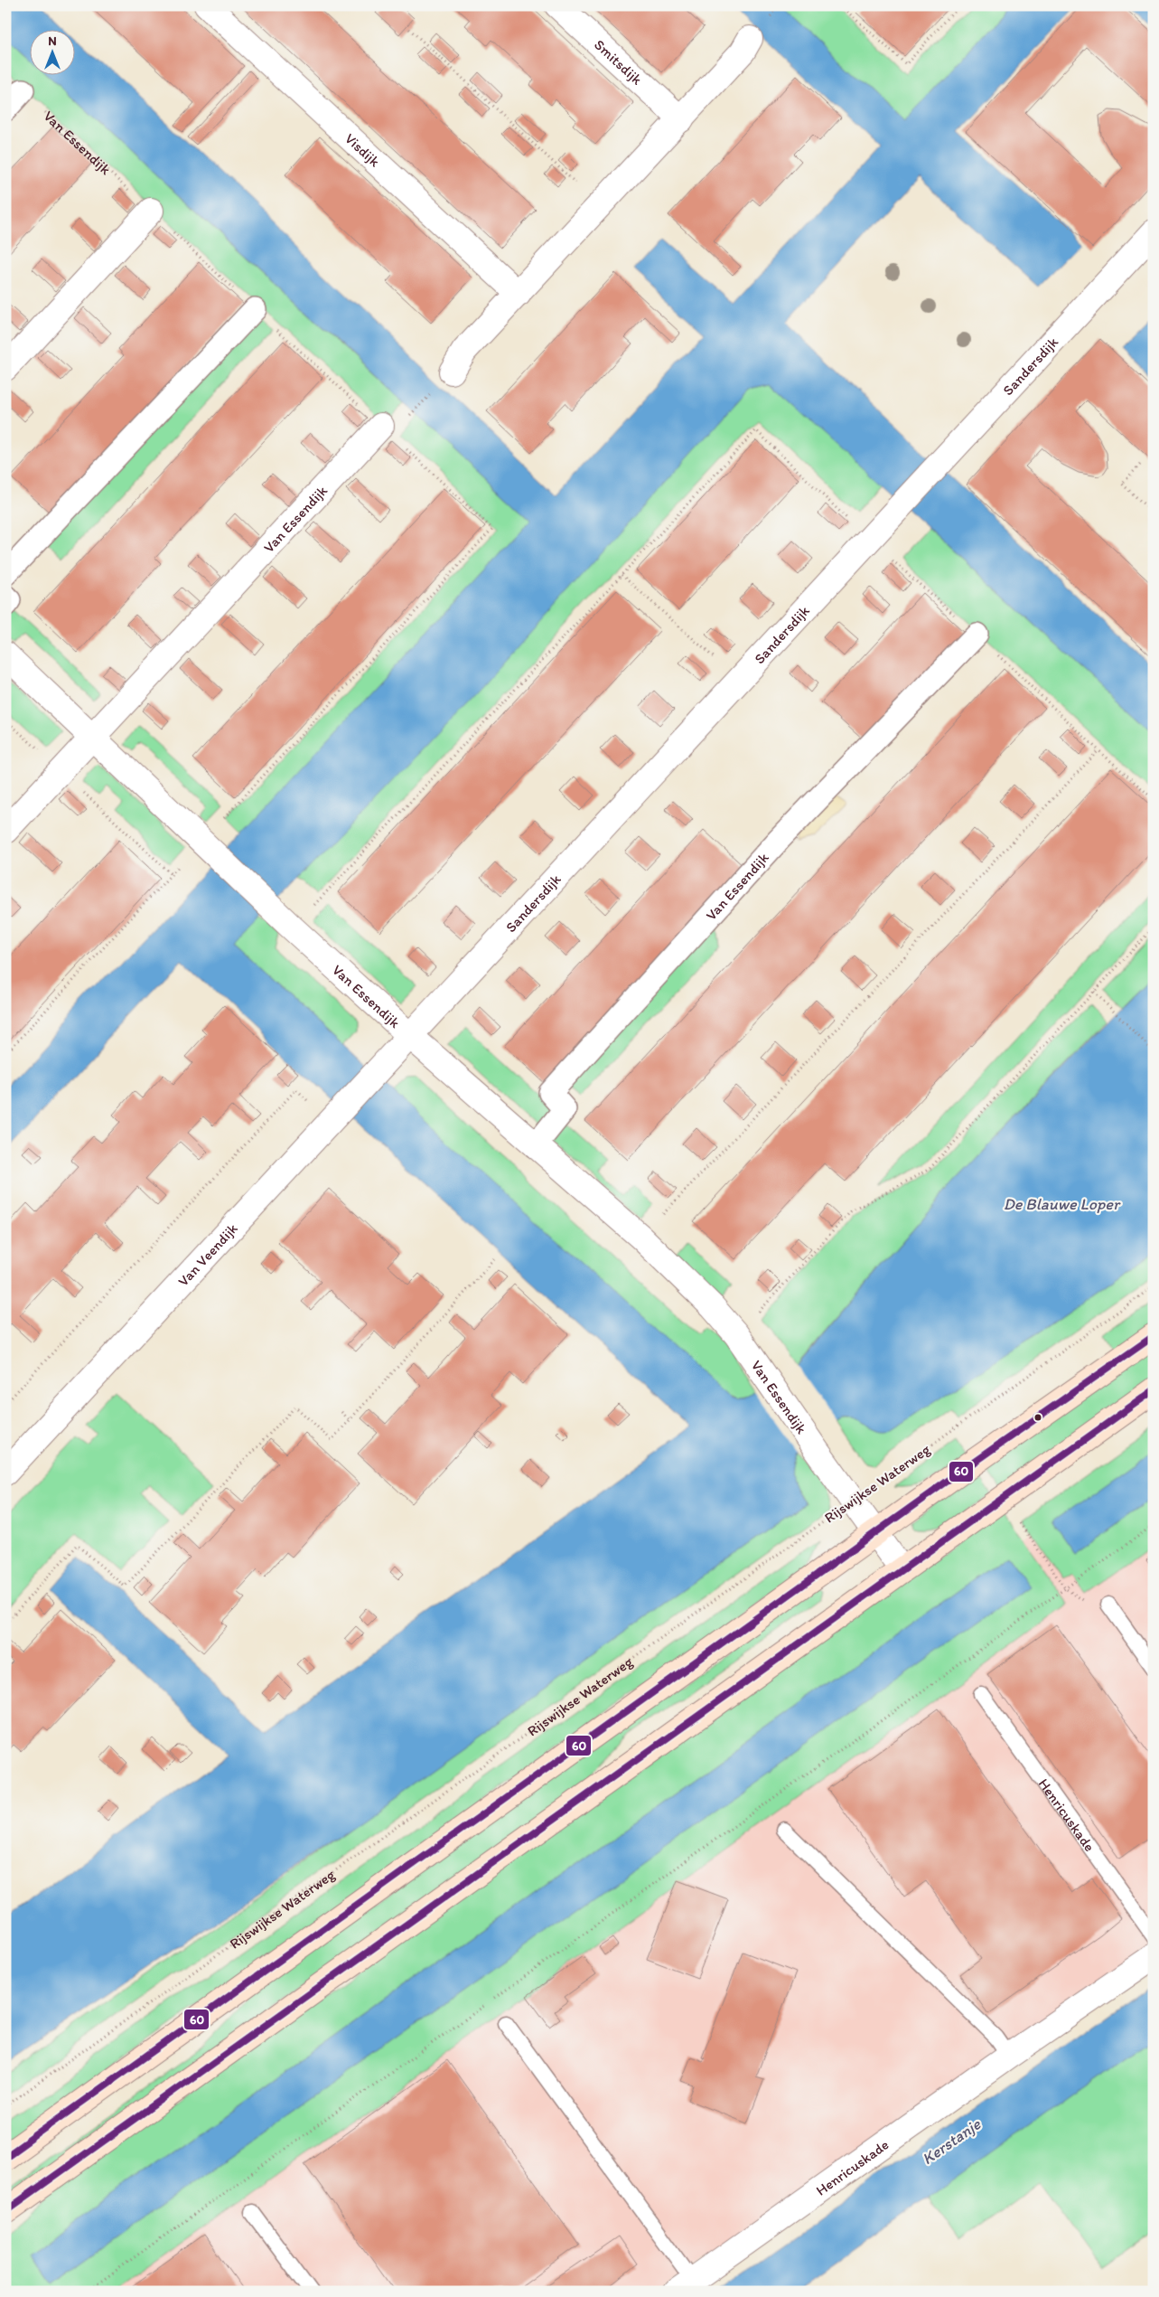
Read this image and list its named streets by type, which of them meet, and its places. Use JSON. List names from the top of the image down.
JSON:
{
  "streets": {
    "street": [
      "Smitsdijk",
      "Van Essendijk",
      "Visdijk",
      "Sandersdijk",
      "Van Veendijk",
      "Henricuskade"
    ],
    "path": ["Rijswijkse Waterweg"]
  },
  "crossings": [
    ["Van Essendijk", "Sandersdijk"],
    ["Van Essendijk", "Van Veendijk"],
    ["Van Essendijk", "Rijswijkse Waterweg"],
    ["Sandersdijk", "Van Veendijk"]
  ],
  "water": ["De Blauwe Loper", "Kerstanje"],
  "lines": ["transit line 60"],
  "north": "top"
}
